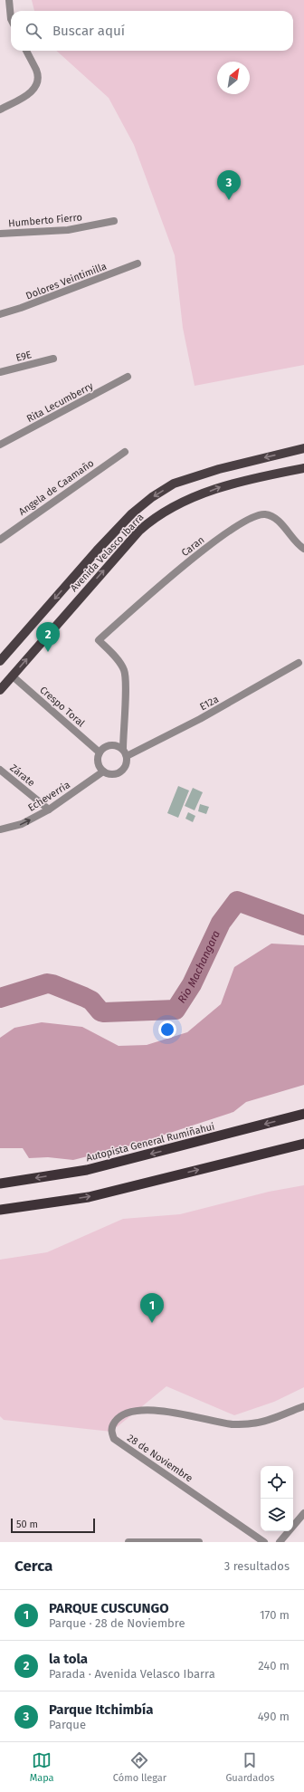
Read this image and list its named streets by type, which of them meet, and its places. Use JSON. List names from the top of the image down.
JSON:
{
  "streets": {
    "highway": ["Autopista General Rumiñahui"],
    "main road": ["Avenida Velasco Ibarra"],
    "street": [
      "Humberto Fierro",
      "Dolores Veintimilla",
      "E9E",
      "Rita Lecumberry",
      "Angela de Caamaño",
      "Caran",
      "E12a",
      "Crespo Toral",
      "Zárate",
      "Echeverria",
      "28 de Noviembre"
    ]
  },
  "crossings": [
    ["Caran", "E12a"],
    ["Caran", "Crespo Toral"],
    ["Caran", "Echeverria"],
    ["Avenida Velasco Ibarra", "Crespo Toral"],
    ["E12a", "Crespo Toral"],
    ["E12a", "Echeverria"],
    ["Crespo Toral", "Echeverria"],
    ["Zárate", "Echeverria"]
  ],
  "one_way": ["Echeverria"],
  "water": ["Rio Machangara"],
  "scale_bar": "50 m",
  "north": "top right",
  "page": {
    "search": "Buscar aquí",
    "pins": ["3", "2", "1"],
    "scale": "50 m",
    "heading": ["Cerca", "3 resultados"],
    "list": [
      {
        "mark": "1",
        "name": "PARQUE CUSCUNGO",
        "note": "Parque · 28 de Noviembre",
        "value": "170 m"
      },
      {
        "mark": "2",
        "name": "la tola",
        "note": "Parada · Avenida Velasco Ibarra",
        "value": "240 m"
      },
      {
        "mark": "3",
        "name": "Parque Itchimbía",
        "note": "Parque",
        "value": "490 m"
      }
    ],
    "nav": ["Mapa", "Cómo llegar", "Guardados"]
  }
}
